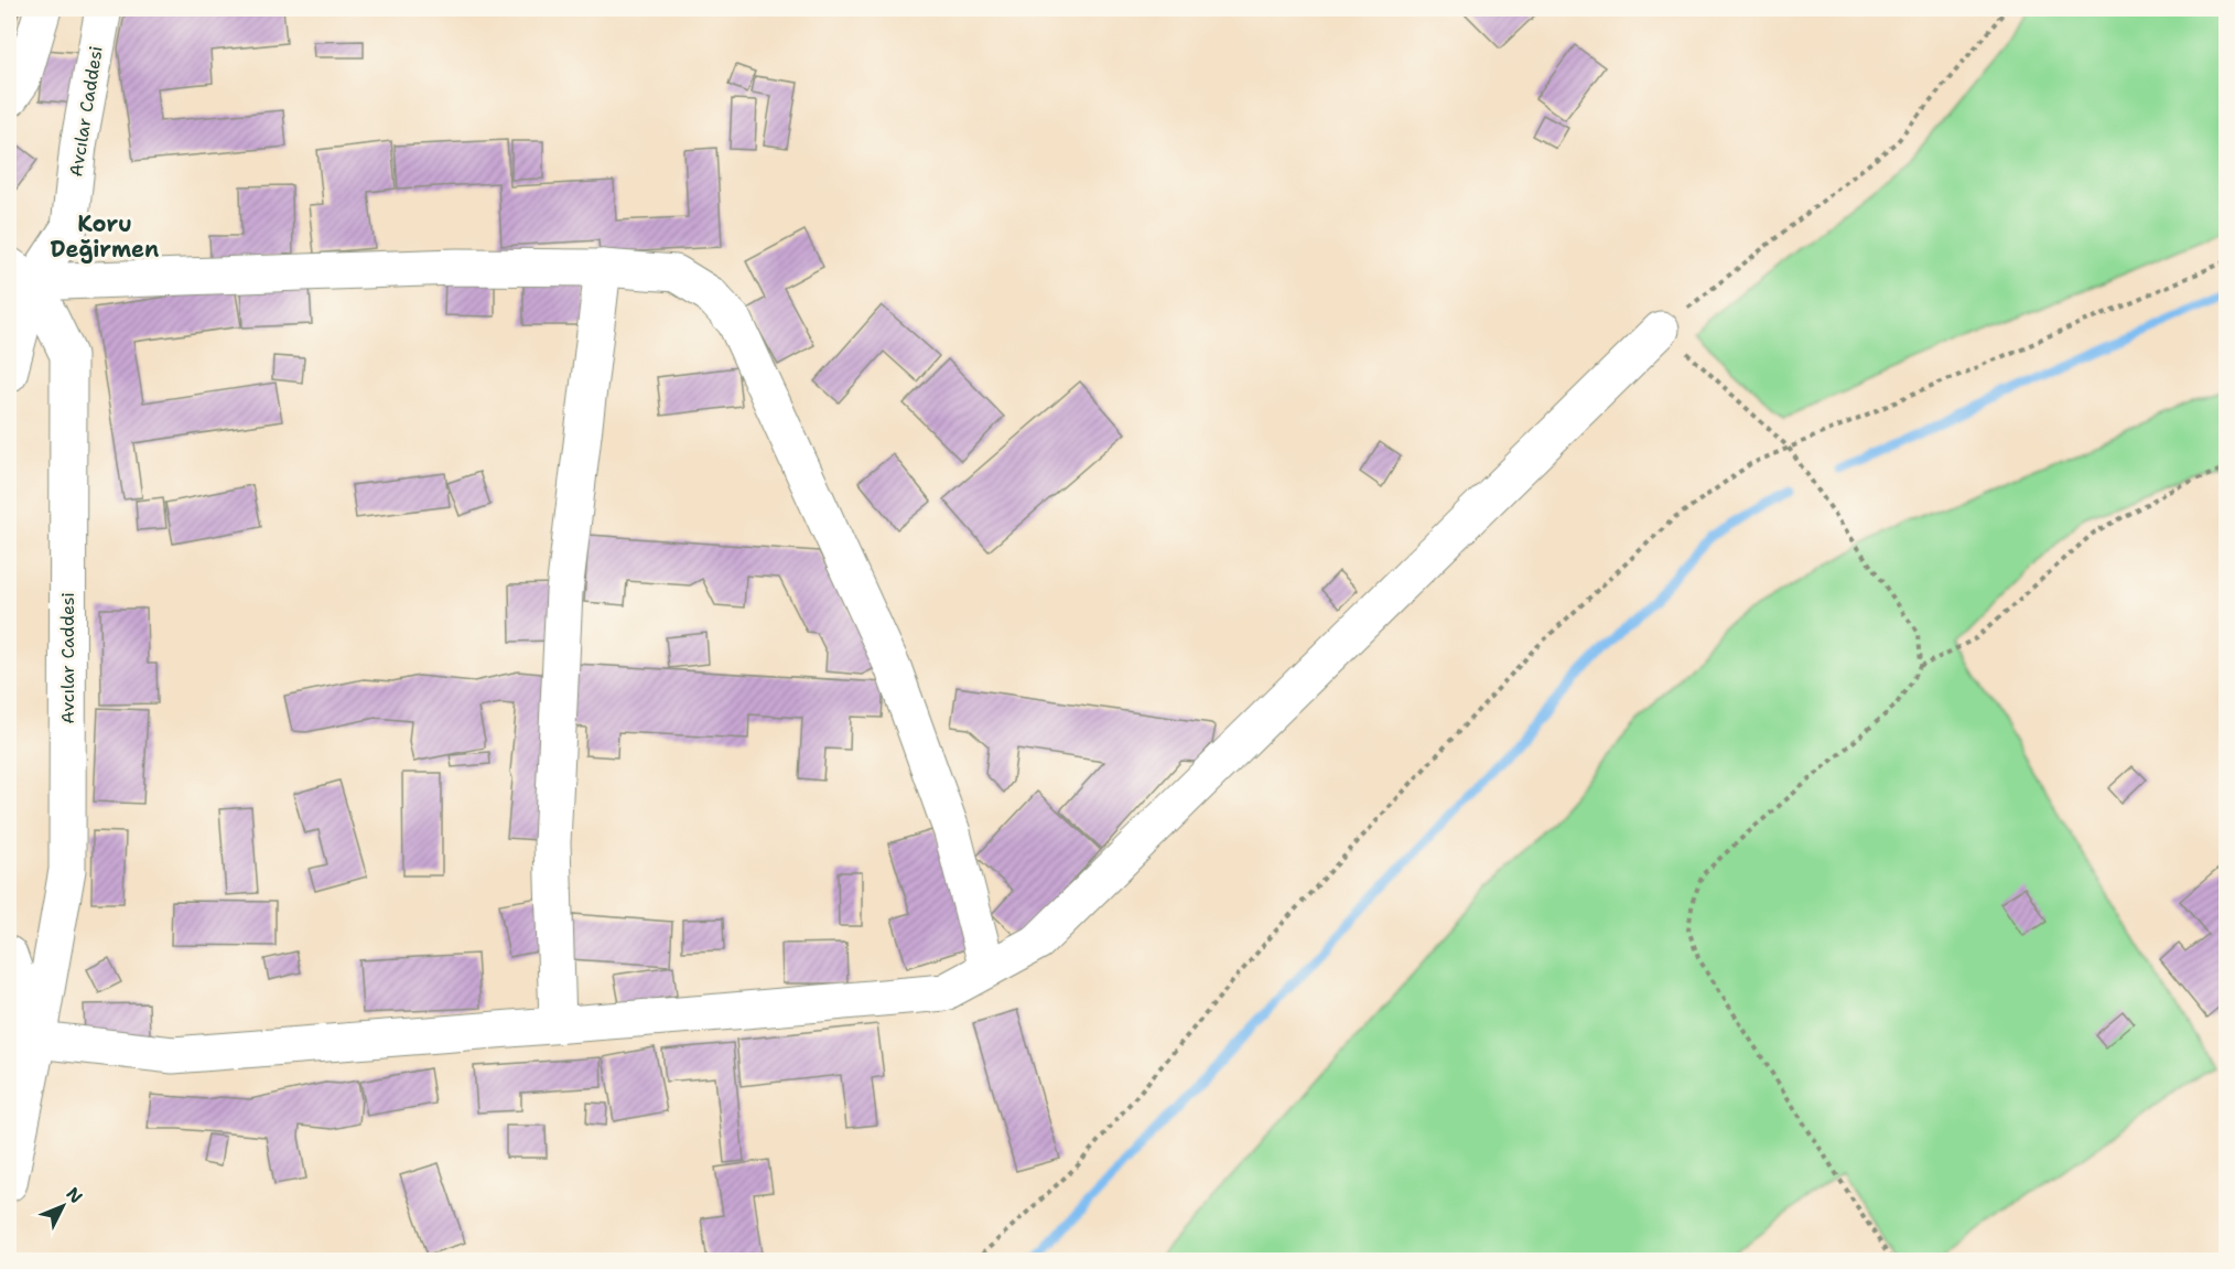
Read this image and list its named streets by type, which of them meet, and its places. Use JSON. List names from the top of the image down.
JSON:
{
  "streets": {
    "street": ["Avcılar Caddesi"]
  },
  "districts": ["Koru Değirmen"],
  "north": "top right"
}
